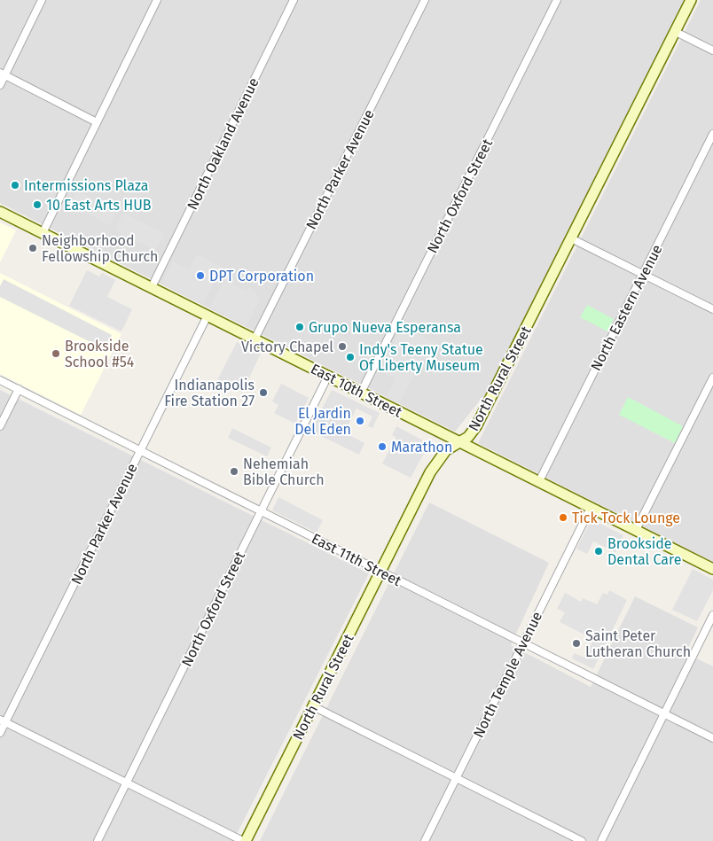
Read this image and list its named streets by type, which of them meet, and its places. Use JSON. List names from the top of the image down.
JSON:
{
  "streets": {
    "main road": ["North Rural Street", "East 10th Street"],
    "street": [
      "North Oakland Avenue",
      "North Parker Avenue",
      "North Oxford Street",
      "North Eastern Avenue",
      "East 11th Street",
      "North Temple Avenue"
    ]
  },
  "crossings": [
    ["North Oakland Avenue", "East 10th Street"],
    ["North Parker Avenue", "East 10th Street"],
    ["North Parker Avenue", "East 11th Street"],
    ["North Oxford Street", "East 10th Street"],
    ["North Oxford Street", "East 11th Street"],
    ["North Eastern Avenue", "East 10th Street"],
    ["North Rural Street", "East 10th Street"],
    ["North Rural Street", "East 11th Street"],
    ["East 10th Street", "North Temple Avenue"],
    ["East 11th Street", "North Temple Avenue"]
  ],
  "places": [
    "Intermissions Plaza",
    "10 East Arts HUB",
    "Neighborhood Fellowship Church",
    "DPT Corporation",
    "Grupo Nueva Esperansa",
    "Victory Chapel",
    "Brookside School #54",
    "Indy's Teeny Statue Of Liberty Museum",
    "Indianapolis Fire Station 27",
    "El Jardin Del Eden",
    "Marathon",
    "Nehemiah Bible Church",
    "Tick Tock Lounge",
    "Brookside Dental Care",
    "Saint Peter Lutheran Church"
  ]
}
